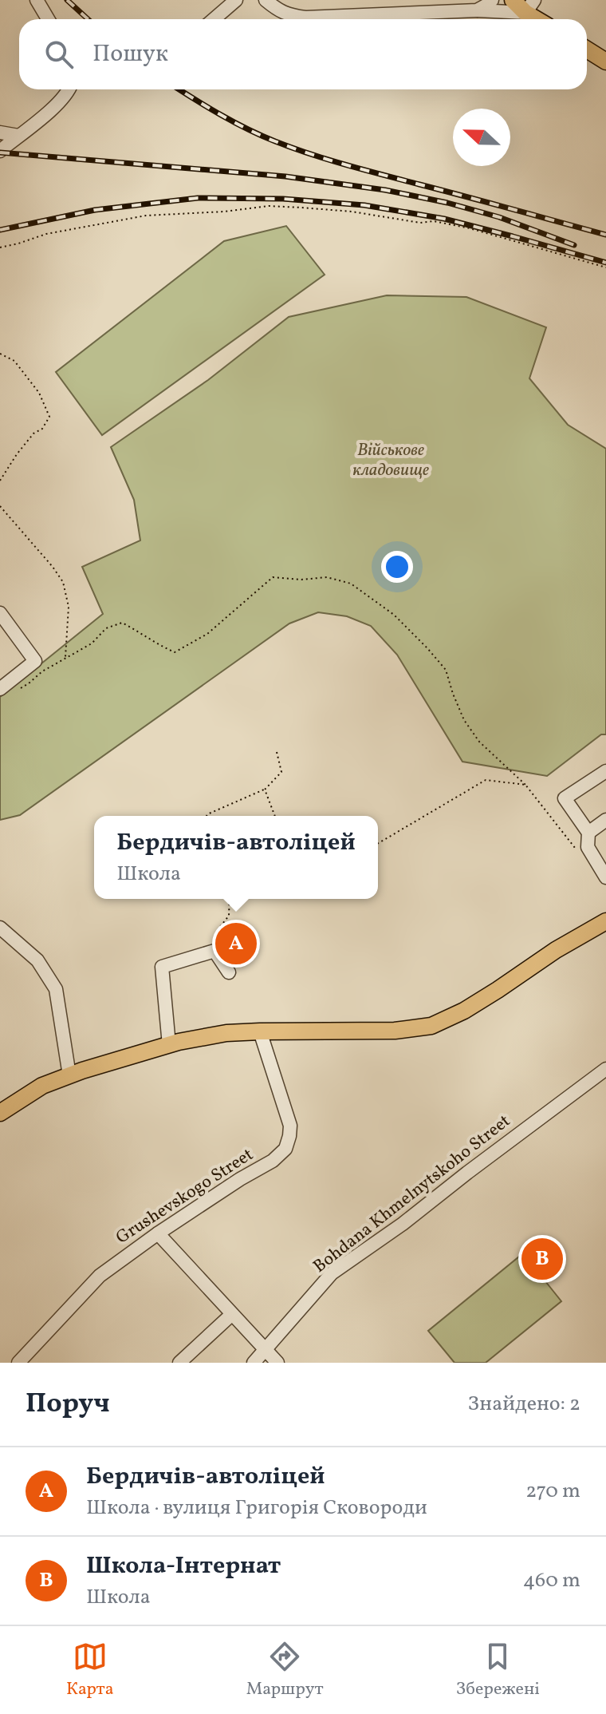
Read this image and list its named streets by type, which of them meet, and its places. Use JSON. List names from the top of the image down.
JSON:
{
  "streets": {
    "street": ["Bohdana Khmelnytskoho Street", "Grushevskogo Street"]
  },
  "parks": ["Військове кладовище"],
  "north": "left",
  "page": {
    "search": "Пошук",
    "popup": ["Бердичів-автоліцей", "Школа"],
    "pins": ["A", "B"],
    "heading": ["Поруч", "Знайдено: 2"],
    "list": [
      {
        "mark": "A",
        "name": "Бердичів-автоліцей",
        "note": "Школа · вулиця Григорія Сковороди",
        "value": "270 m"
      },
      {
        "mark": "B",
        "name": "Школа-Інтернат",
        "note": "Школа",
        "value": "460 m"
      }
    ],
    "nav": ["Карта", "Маршрут", "Збережені"]
  }
}
